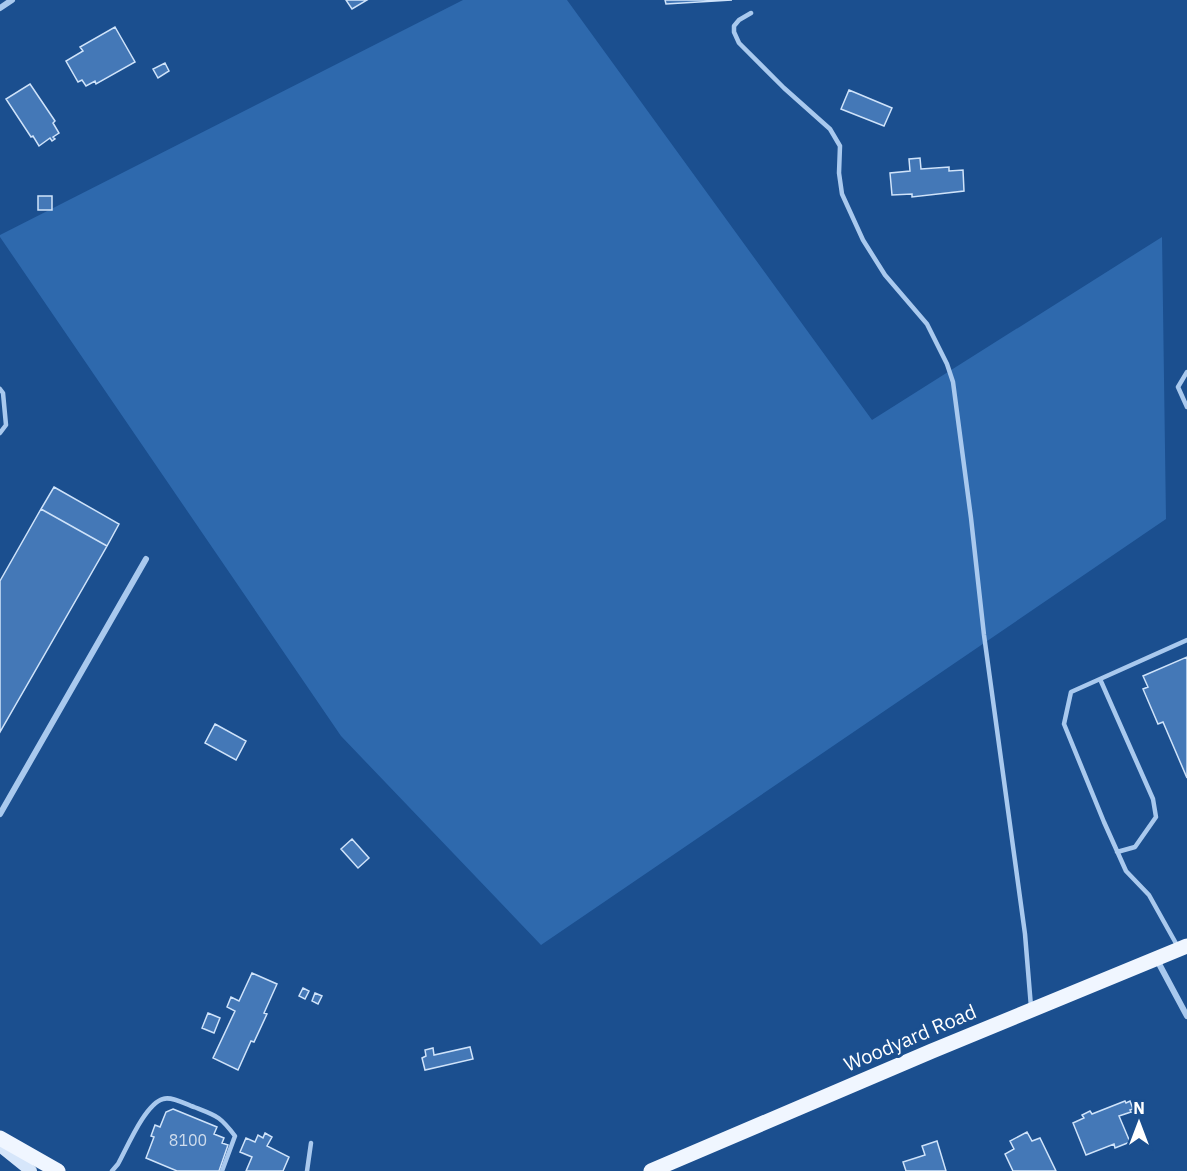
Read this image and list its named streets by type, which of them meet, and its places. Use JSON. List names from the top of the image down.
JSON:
{
  "streets": {
    "main road": ["Woodyard Road"]
  },
  "house_numbers": ["8100"],
  "north": "top"
}
